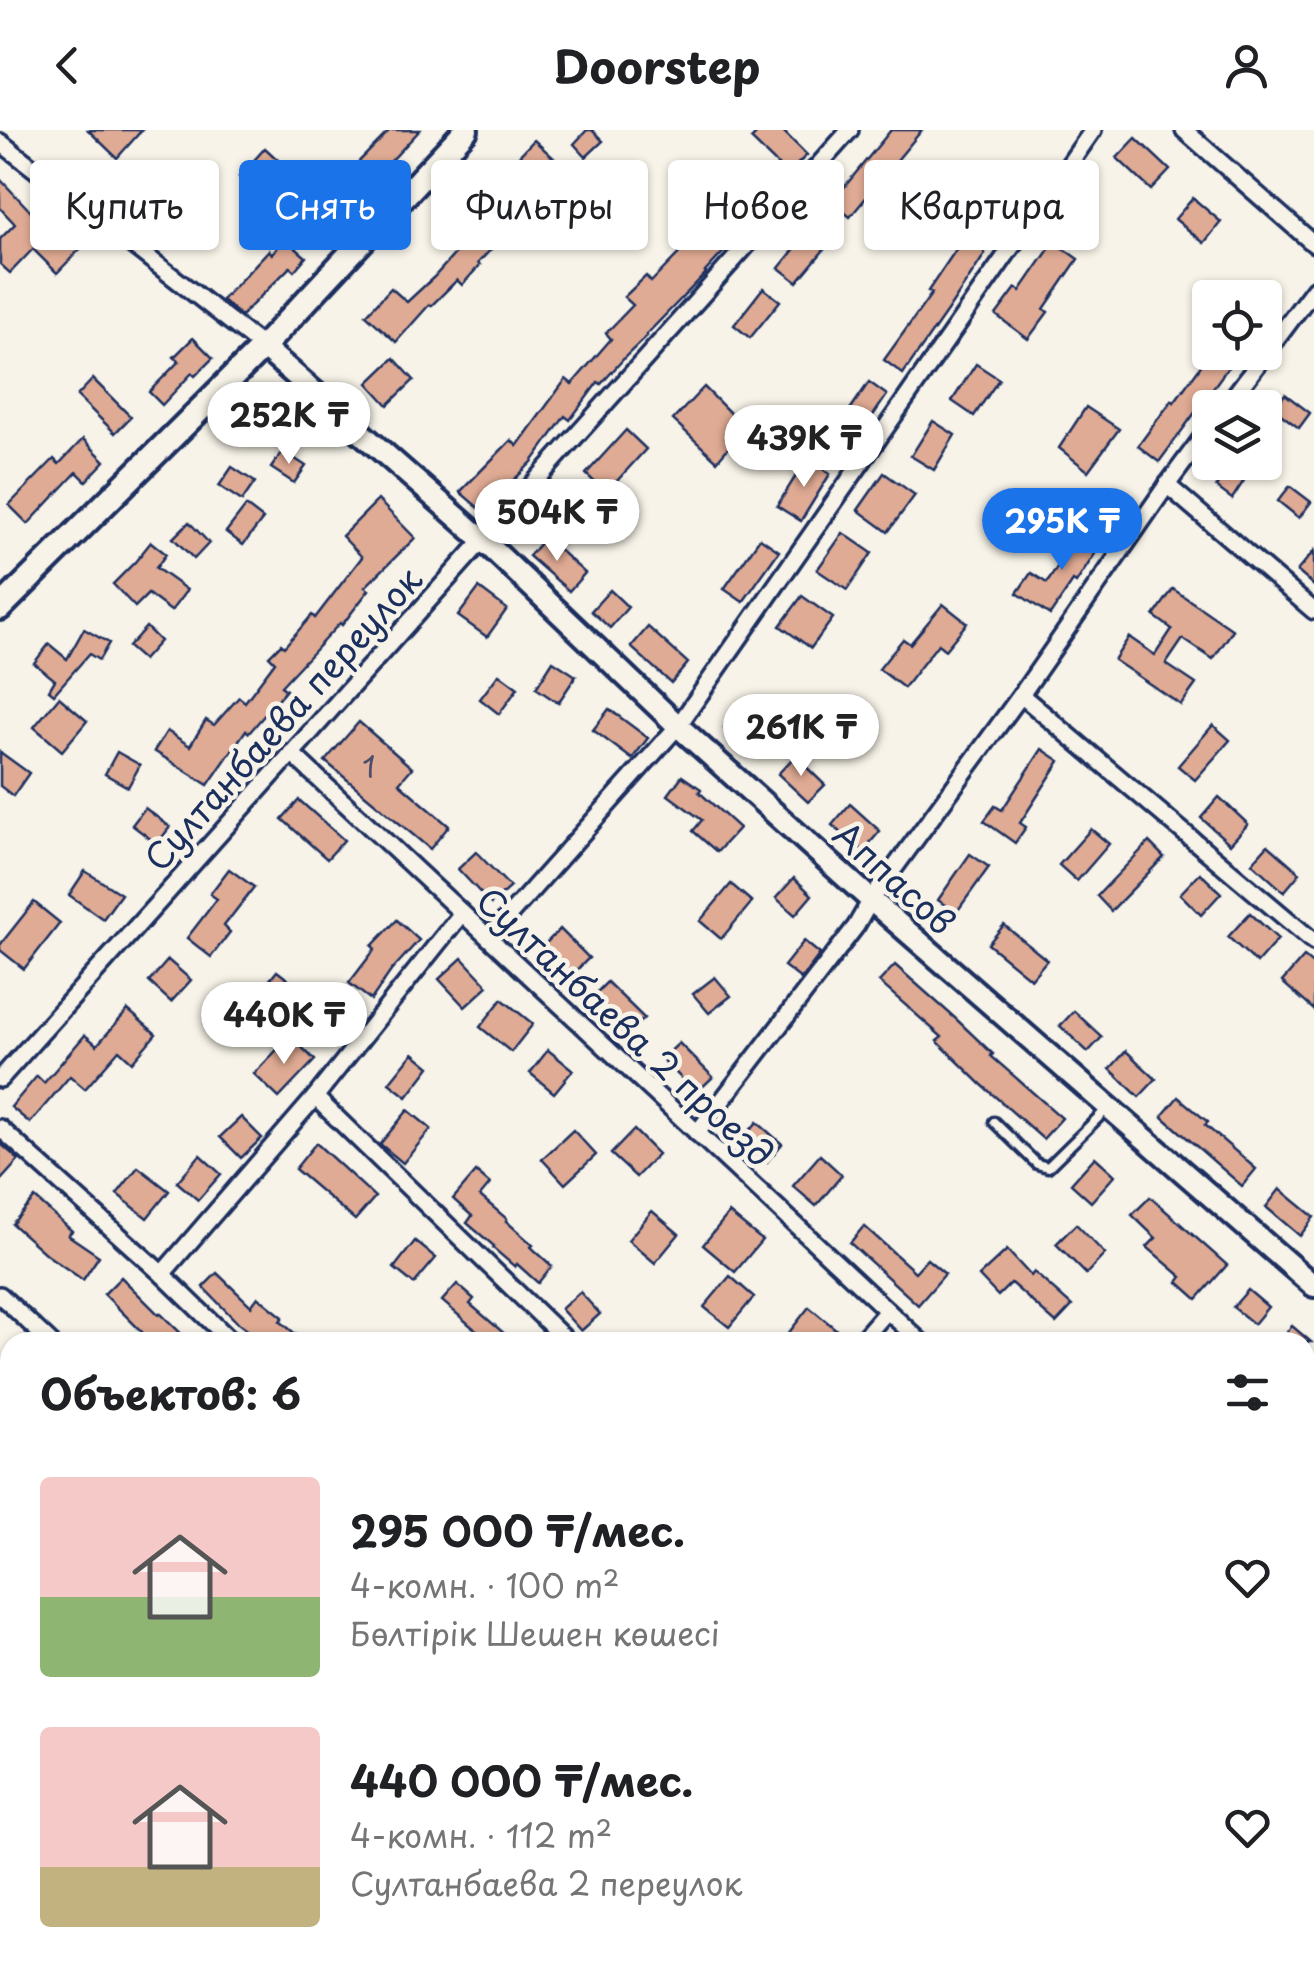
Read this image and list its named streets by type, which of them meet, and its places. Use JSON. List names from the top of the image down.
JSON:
{
  "streets": {
    "street": ["Султанбаева переулок", "Аппасов", "Султанбаева 2 проезд"]
  },
  "crossings": [
    ["Султанбаева переулок", "Аппасов"],
    ["Султанбаева переулок", "Султанбаева 2 проезд"]
  ],
  "house_numbers": ["1"],
  "page": {
    "header": "Doorstep",
    "chip": [
      "Купить",
      "Снять",
      "Фильтры",
      "Новое",
      "Квартира"
    ],
    "price": [
      "252K ₸",
      "439K ₸",
      "504K ₸",
      "295K ₸",
      "261K ₸",
      "440K ₸"
    ],
    "heading": "Объектов: 6",
    "list": [
      {
        "name": "295 000 ₸/мес.",
        "note": "4-комн. · 100 m² · Бөлтірік Шешен көшесі"
      },
      {
        "name": "440 000 ₸/мес.",
        "note": "4-комн. · 112 m² · Султанбаева 2 переулок"
      }
    ]
  }
}
